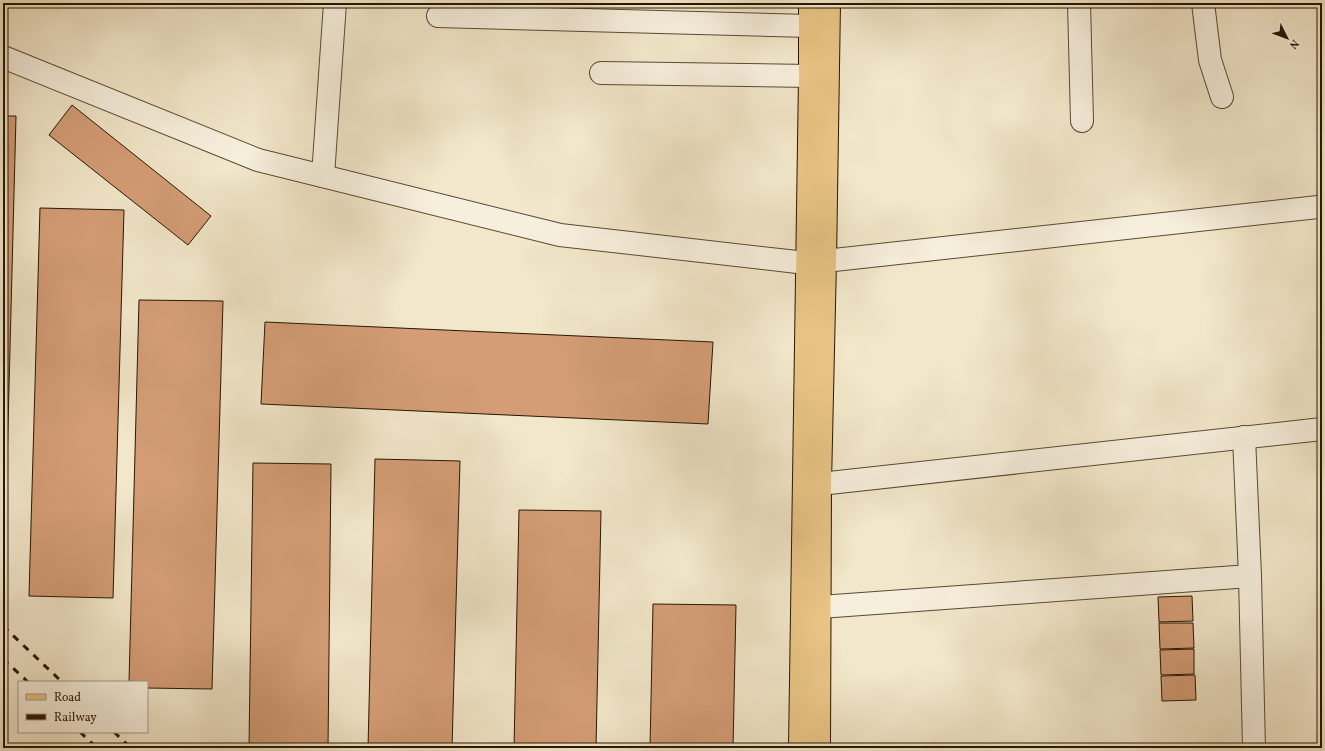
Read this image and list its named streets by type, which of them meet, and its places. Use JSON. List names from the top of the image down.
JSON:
{
  "legend": ["Road", "Railway"],
  "north": "bottom right"
}
